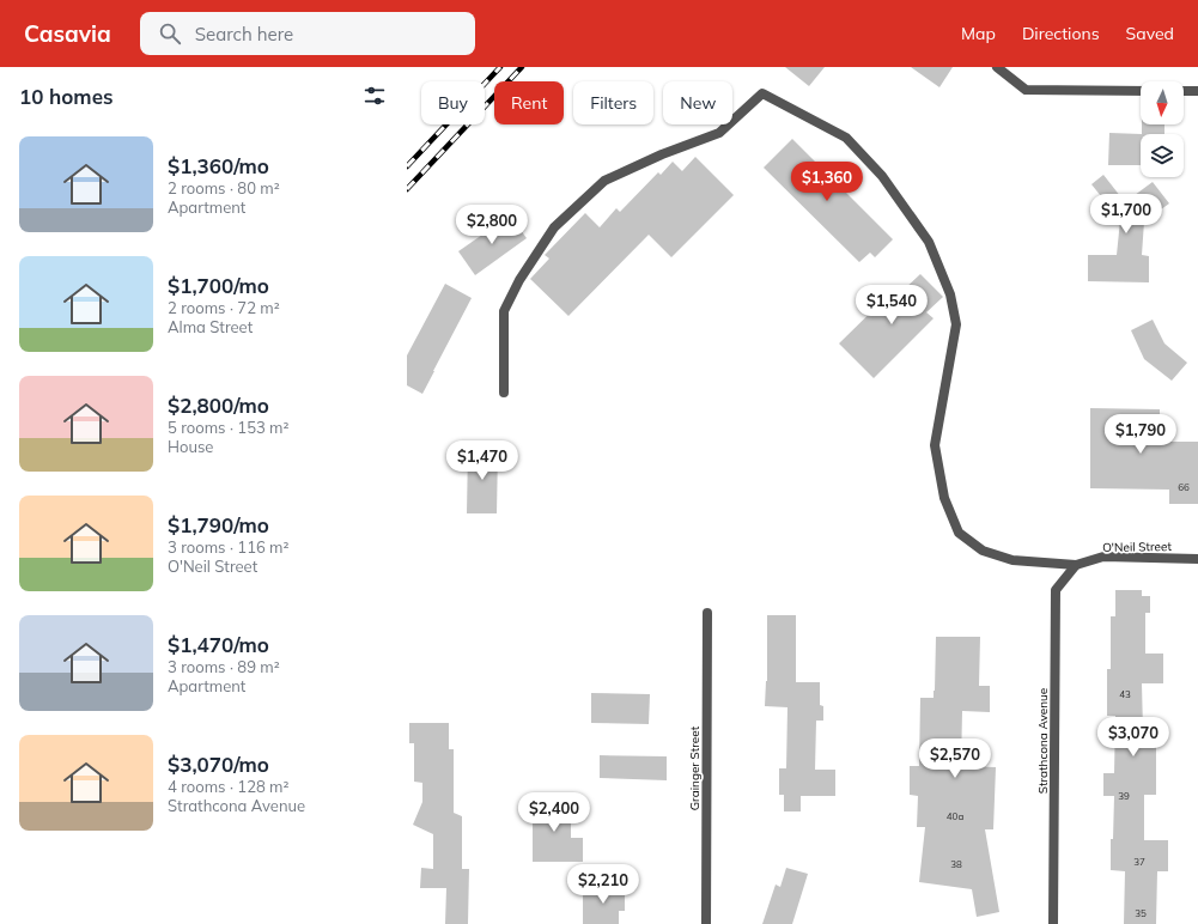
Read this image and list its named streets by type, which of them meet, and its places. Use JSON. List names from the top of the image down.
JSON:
{
  "streets": {
    "street": ["O'Neil Street", "Strathcona Avenue", "Grainger Street"]
  },
  "crossings": [
    ["O'Neil Street", "Strathcona Avenue"]
  ],
  "house_numbers": [
    "66",
    "43",
    "39",
    "40a",
    "37",
    "38",
    "35"
  ],
  "north": "bottom",
  "page": {
    "header": "Casavia",
    "search": "Search here",
    "nav": ["Map", "Directions", "Saved"],
    "heading": "10 homes",
    "chip": [
      "Buy",
      "Rent",
      "Filters",
      "New"
    ],
    "list": [
      {
        "name": "$1,360/mo",
        "note": "2 rooms · 80 m² · Apartment"
      },
      {
        "name": "$1,700/mo",
        "note": "2 rooms · 72 m² · Alma Street"
      },
      {
        "name": "$2,800/mo",
        "note": "5 rooms · 153 m² · House"
      },
      {
        "name": "$1,790/mo",
        "note": "3 rooms · 116 m² · O'Neil Street"
      },
      {
        "name": "$1,470/mo",
        "note": "3 rooms · 89 m² · Apartment"
      },
      {
        "name": "$3,070/mo",
        "note": "4 rooms · 128 m² · Strathcona Avenue"
      }
    ],
    "price": [
      "$1,360",
      "$1,700",
      "$2,800",
      "$1,540",
      "$1,790",
      "$1,470",
      "$3,070",
      "$2,570",
      "$2,400",
      "$2,210"
    ]
  }
}
